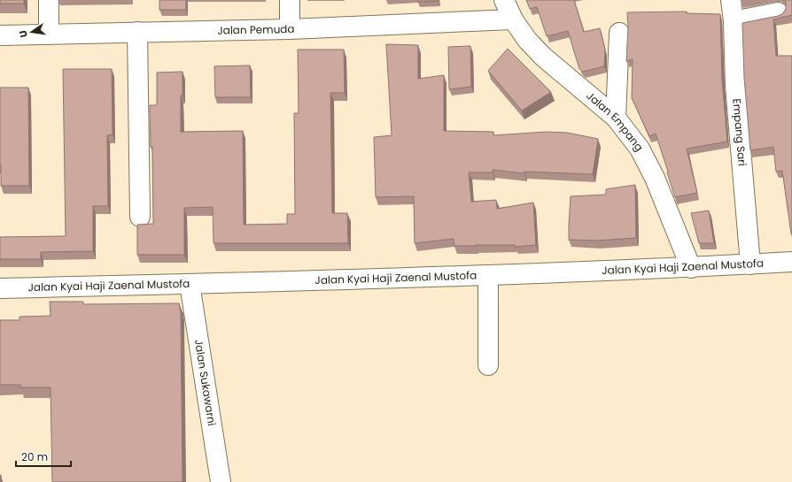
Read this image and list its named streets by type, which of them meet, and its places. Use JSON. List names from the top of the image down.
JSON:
{
  "streets": {
    "street": [
      "Jalan Pemuda",
      "Jalan Empang",
      "Empang Sari",
      "Jalan Kyai Haji Zaenal Mustofa",
      "Jalan Sukawarni"
    ]
  },
  "crossings": [
    ["Jalan Pemuda", "Jalan Empang"],
    ["Jalan Empang", "Jalan Kyai Haji Zaenal Mustofa"],
    ["Empang Sari", "Jalan Kyai Haji Zaenal Mustofa"],
    ["Jalan Kyai Haji Zaenal Mustofa", "Jalan Sukawarni"]
  ],
  "scale_bar": "20 m",
  "north": "left"
}
